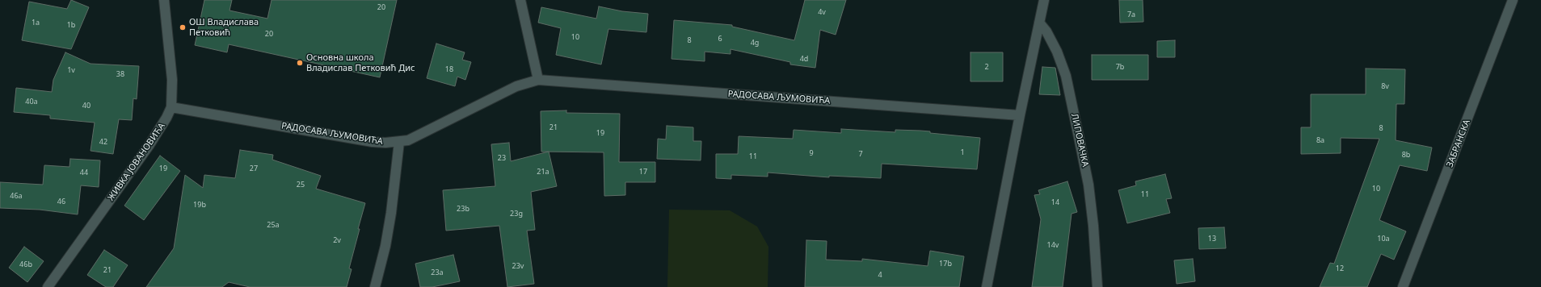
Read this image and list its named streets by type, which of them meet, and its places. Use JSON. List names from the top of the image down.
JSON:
{
  "streets": {
    "street": [
      "РАДОСАВА ЉУМОВИЋА",
      "ЛИПОВАЧКА",
      "ЗАБРАНСКА",
      "ЖИВКА ЈОВАНОВИЋА"
    ]
  },
  "crossings": [
    ["РАДОСАВА ЉУМОВИЋА", "ЖИВКА ЈОВАНОВИЋА"]
  ],
  "places": ["ОШ Владислава Петковић", "Основна школа Владислав Петковић Дис"],
  "house_numbers": [
    "20",
    "4v",
    "7a",
    "1a",
    "1b",
    "20",
    "10",
    "6",
    "8",
    "4g",
    "4d",
    "2",
    "7b",
    "18",
    "1v",
    "38",
    "8v",
    "40a",
    "40",
    "21",
    "8",
    "19",
    "8a",
    "42",
    "1",
    "9",
    "7",
    "8b",
    "11",
    "23",
    "19",
    "27",
    "21a",
    "17",
    "44",
    "25",
    "10",
    "11",
    "46a",
    "46",
    "14",
    "19b",
    "23b",
    "23g",
    "25a",
    "13",
    "10a",
    "2v",
    "14v",
    "17b",
    "46b",
    "23v",
    "12",
    "21",
    "23a",
    "4"
  ]
}
